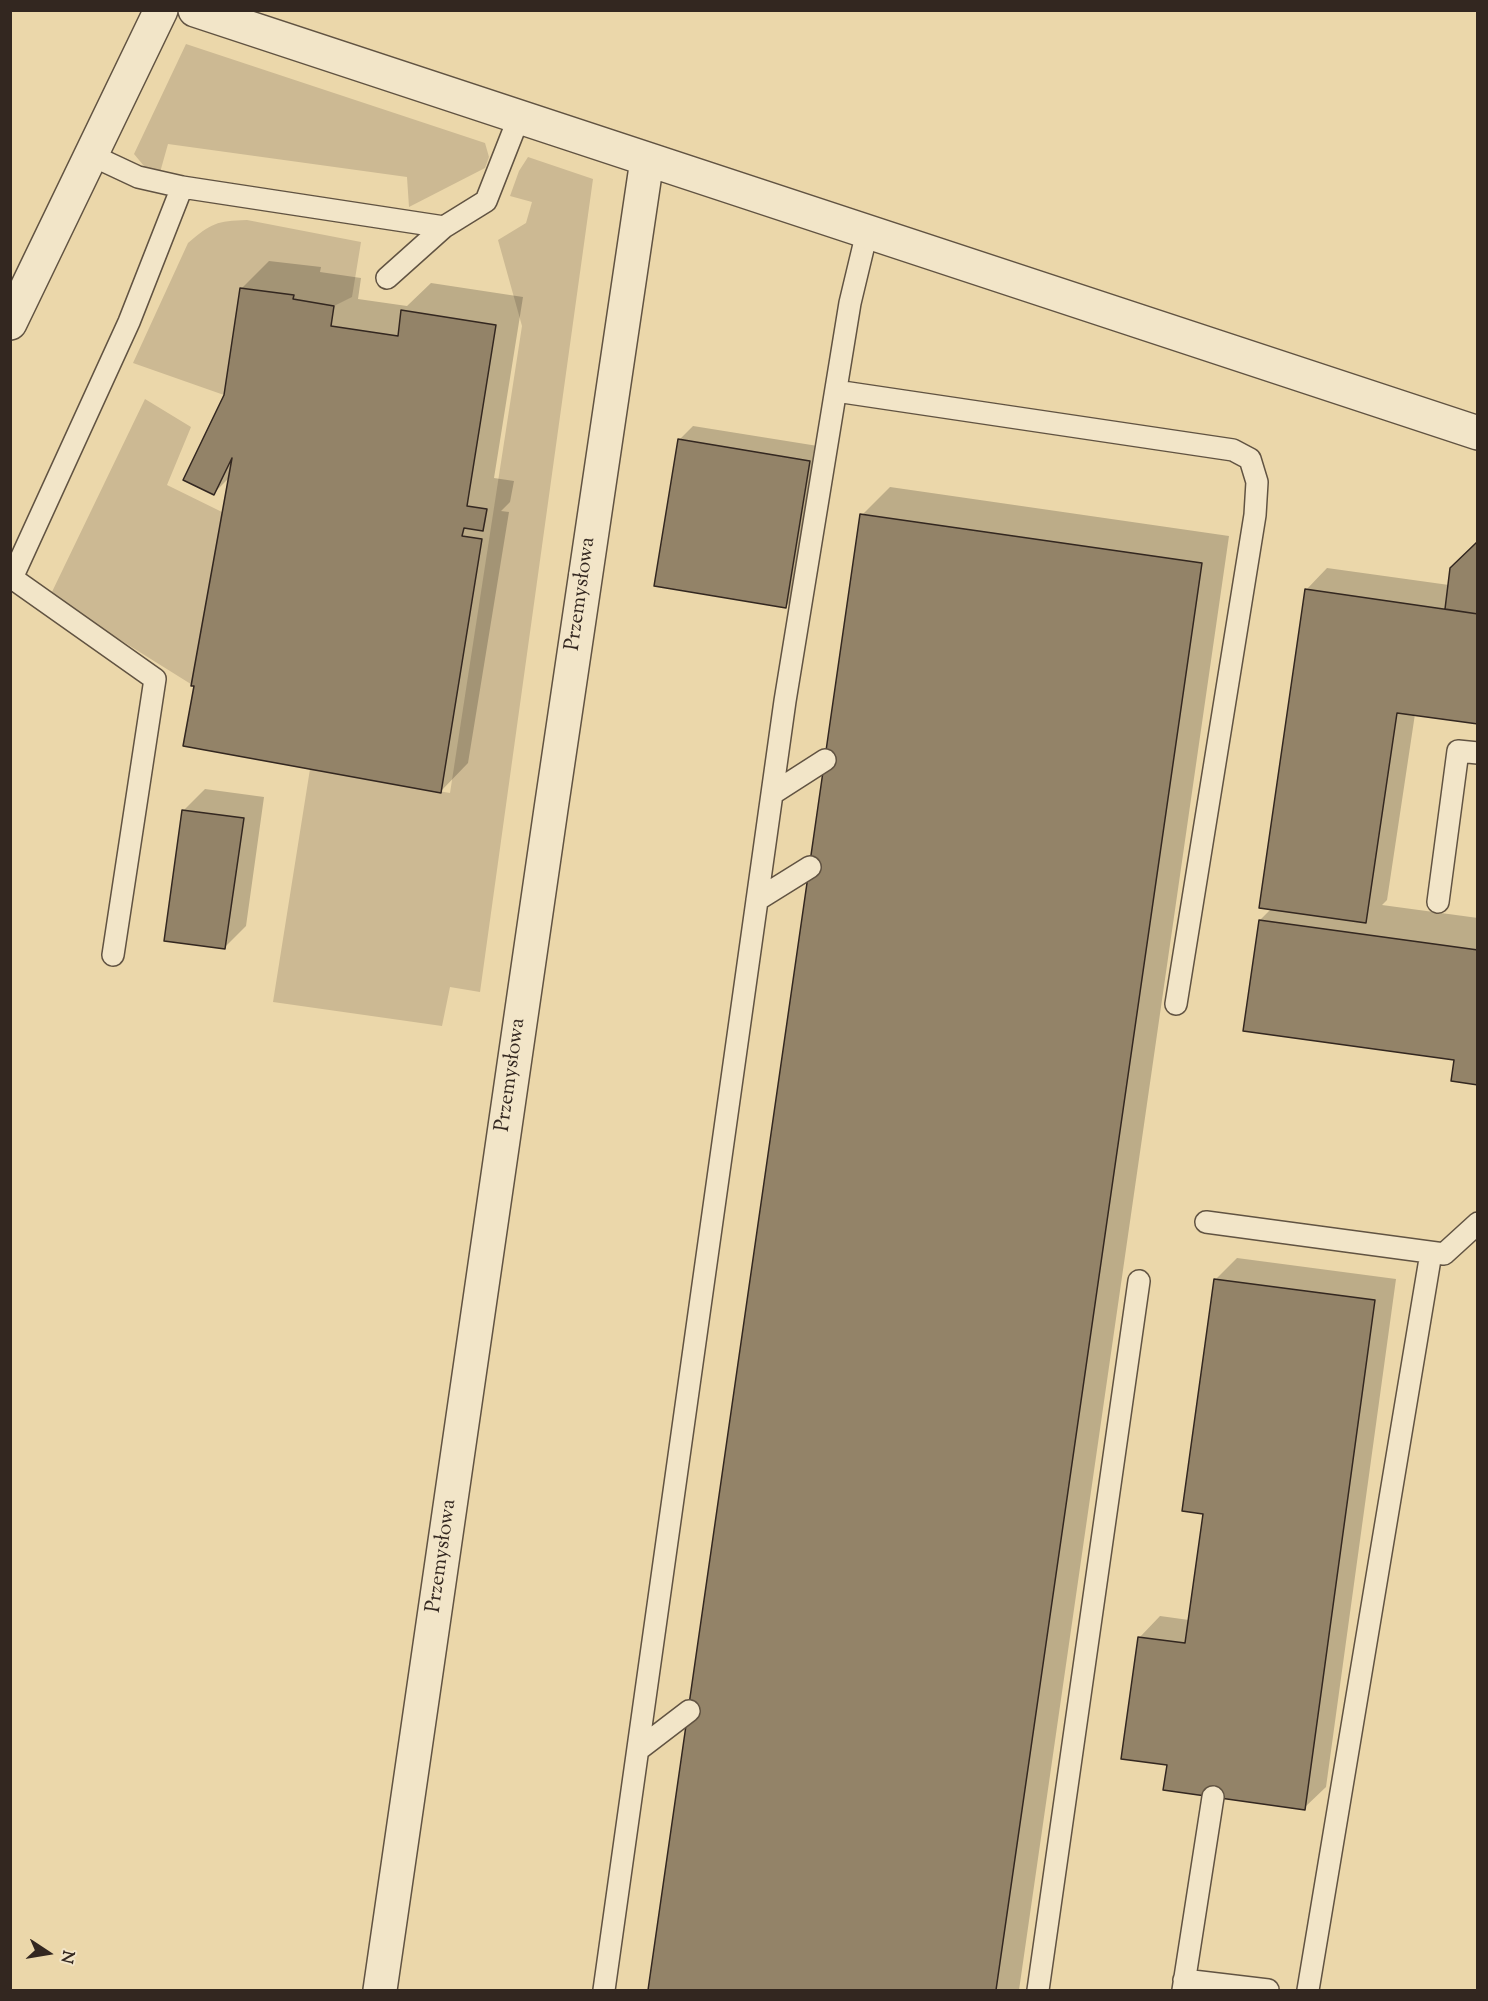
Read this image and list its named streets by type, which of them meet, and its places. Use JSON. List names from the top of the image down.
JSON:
{
  "streets": {
    "street": ["Przemysłowa"]
  },
  "north": "right"
}
